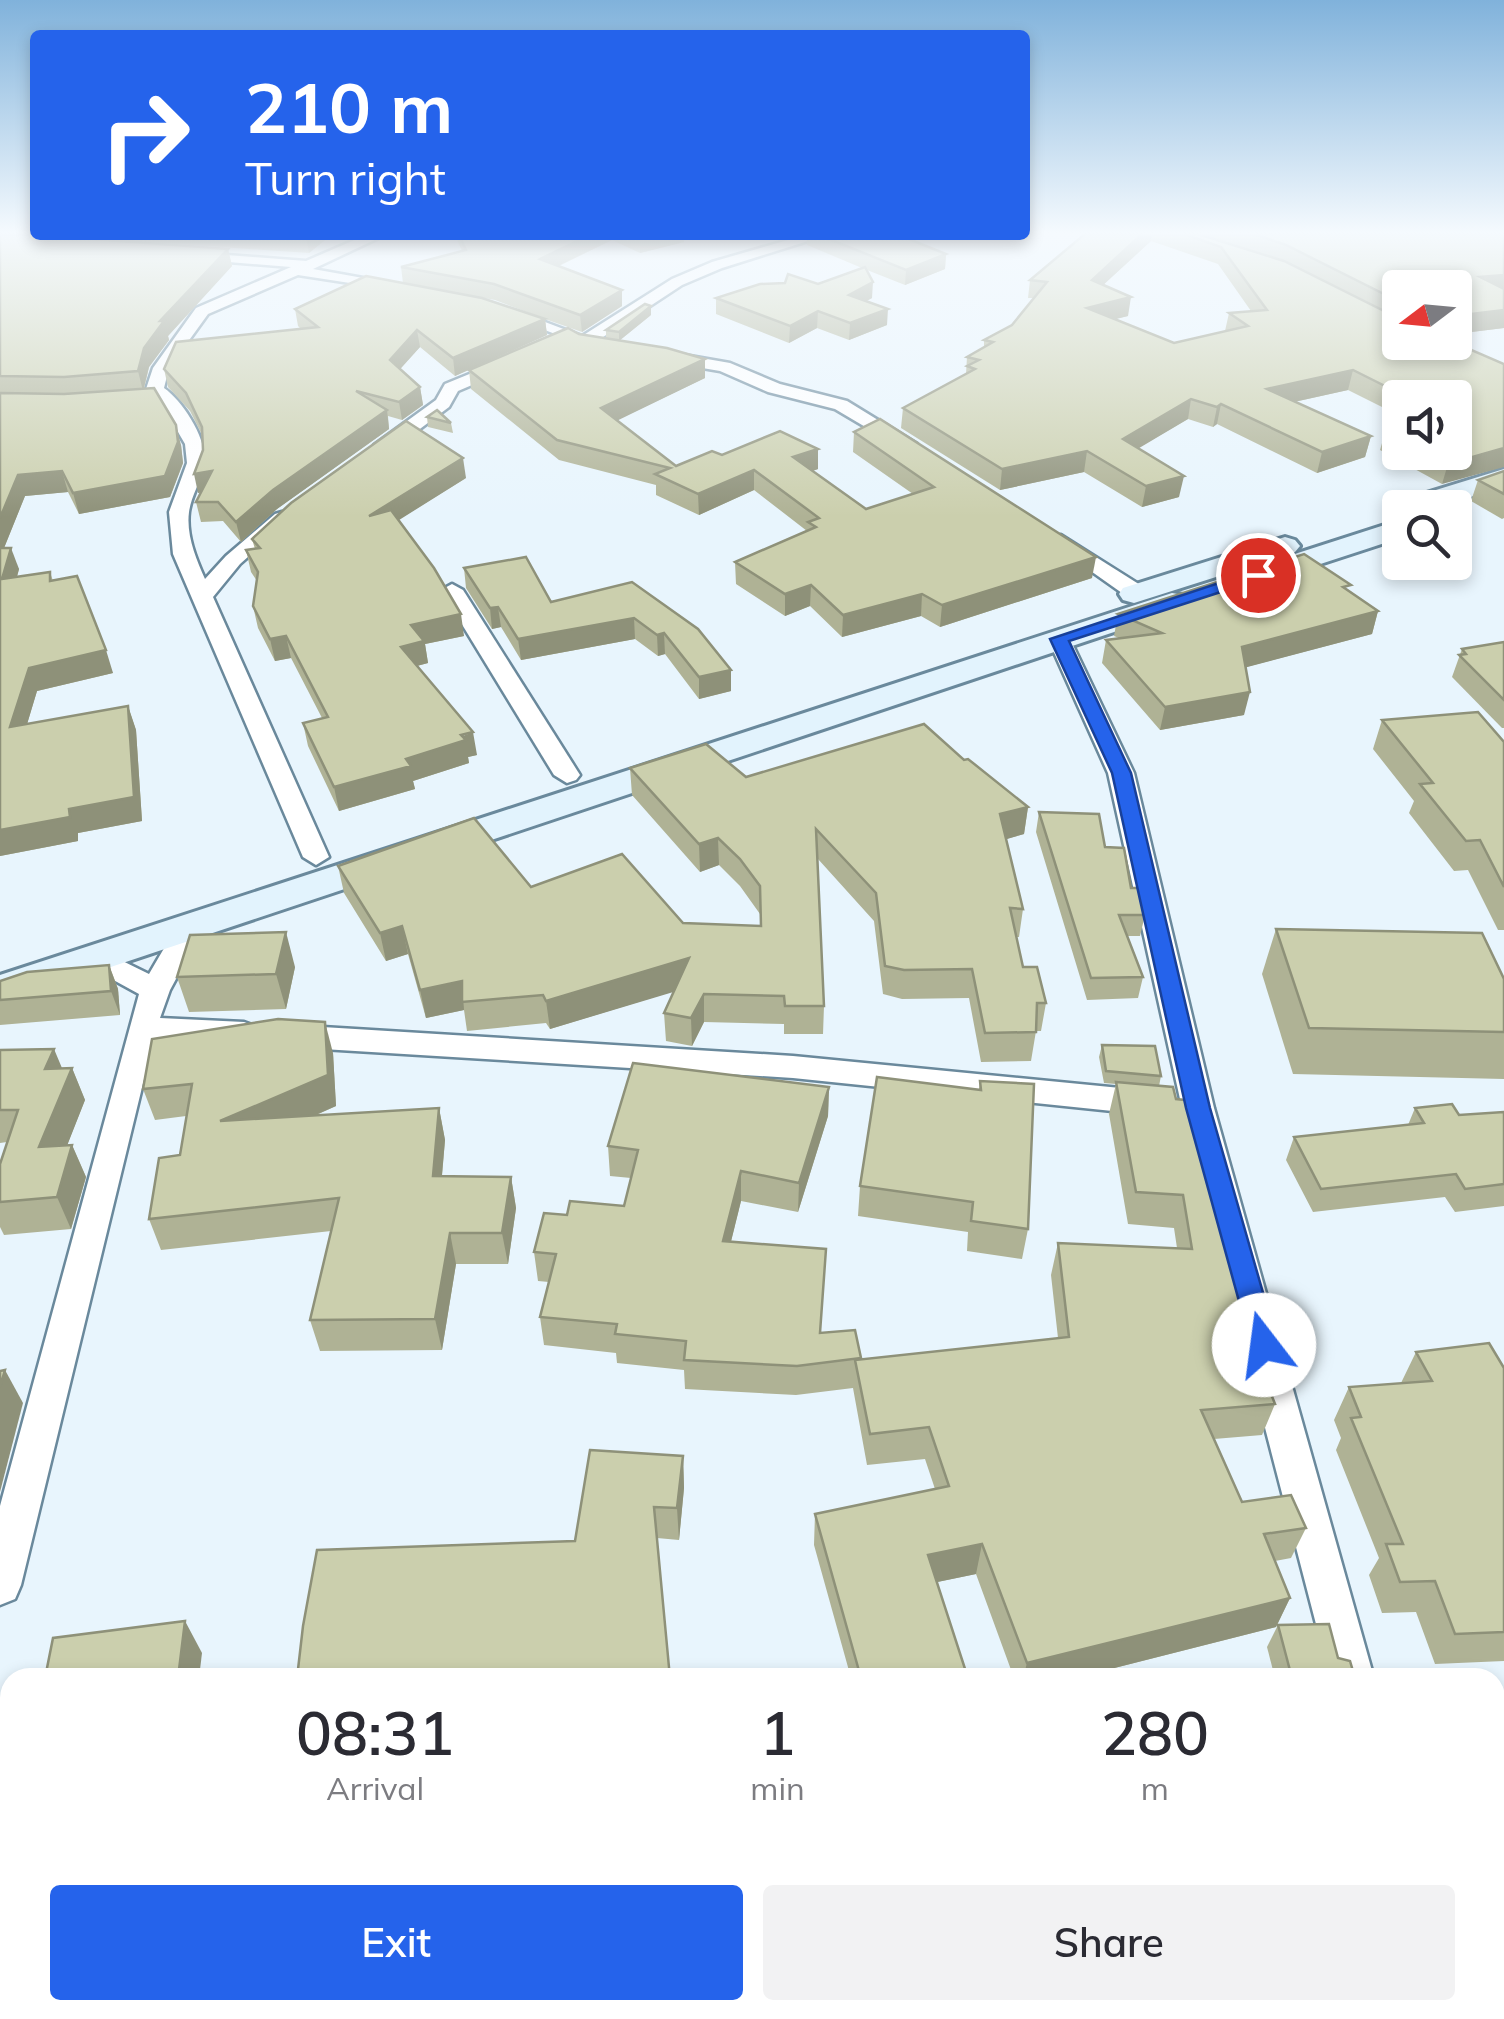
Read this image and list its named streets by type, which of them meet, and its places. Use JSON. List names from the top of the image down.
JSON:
{
  "north": "left",
  "page": {
    "turn": ["210 m", "Turn right"],
    "eta": [
      "08:31",
      "Arrival",
      "1",
      "min",
      "280",
      "m"
    ],
    "buttons": ["Exit", "Share"]
  }
}
